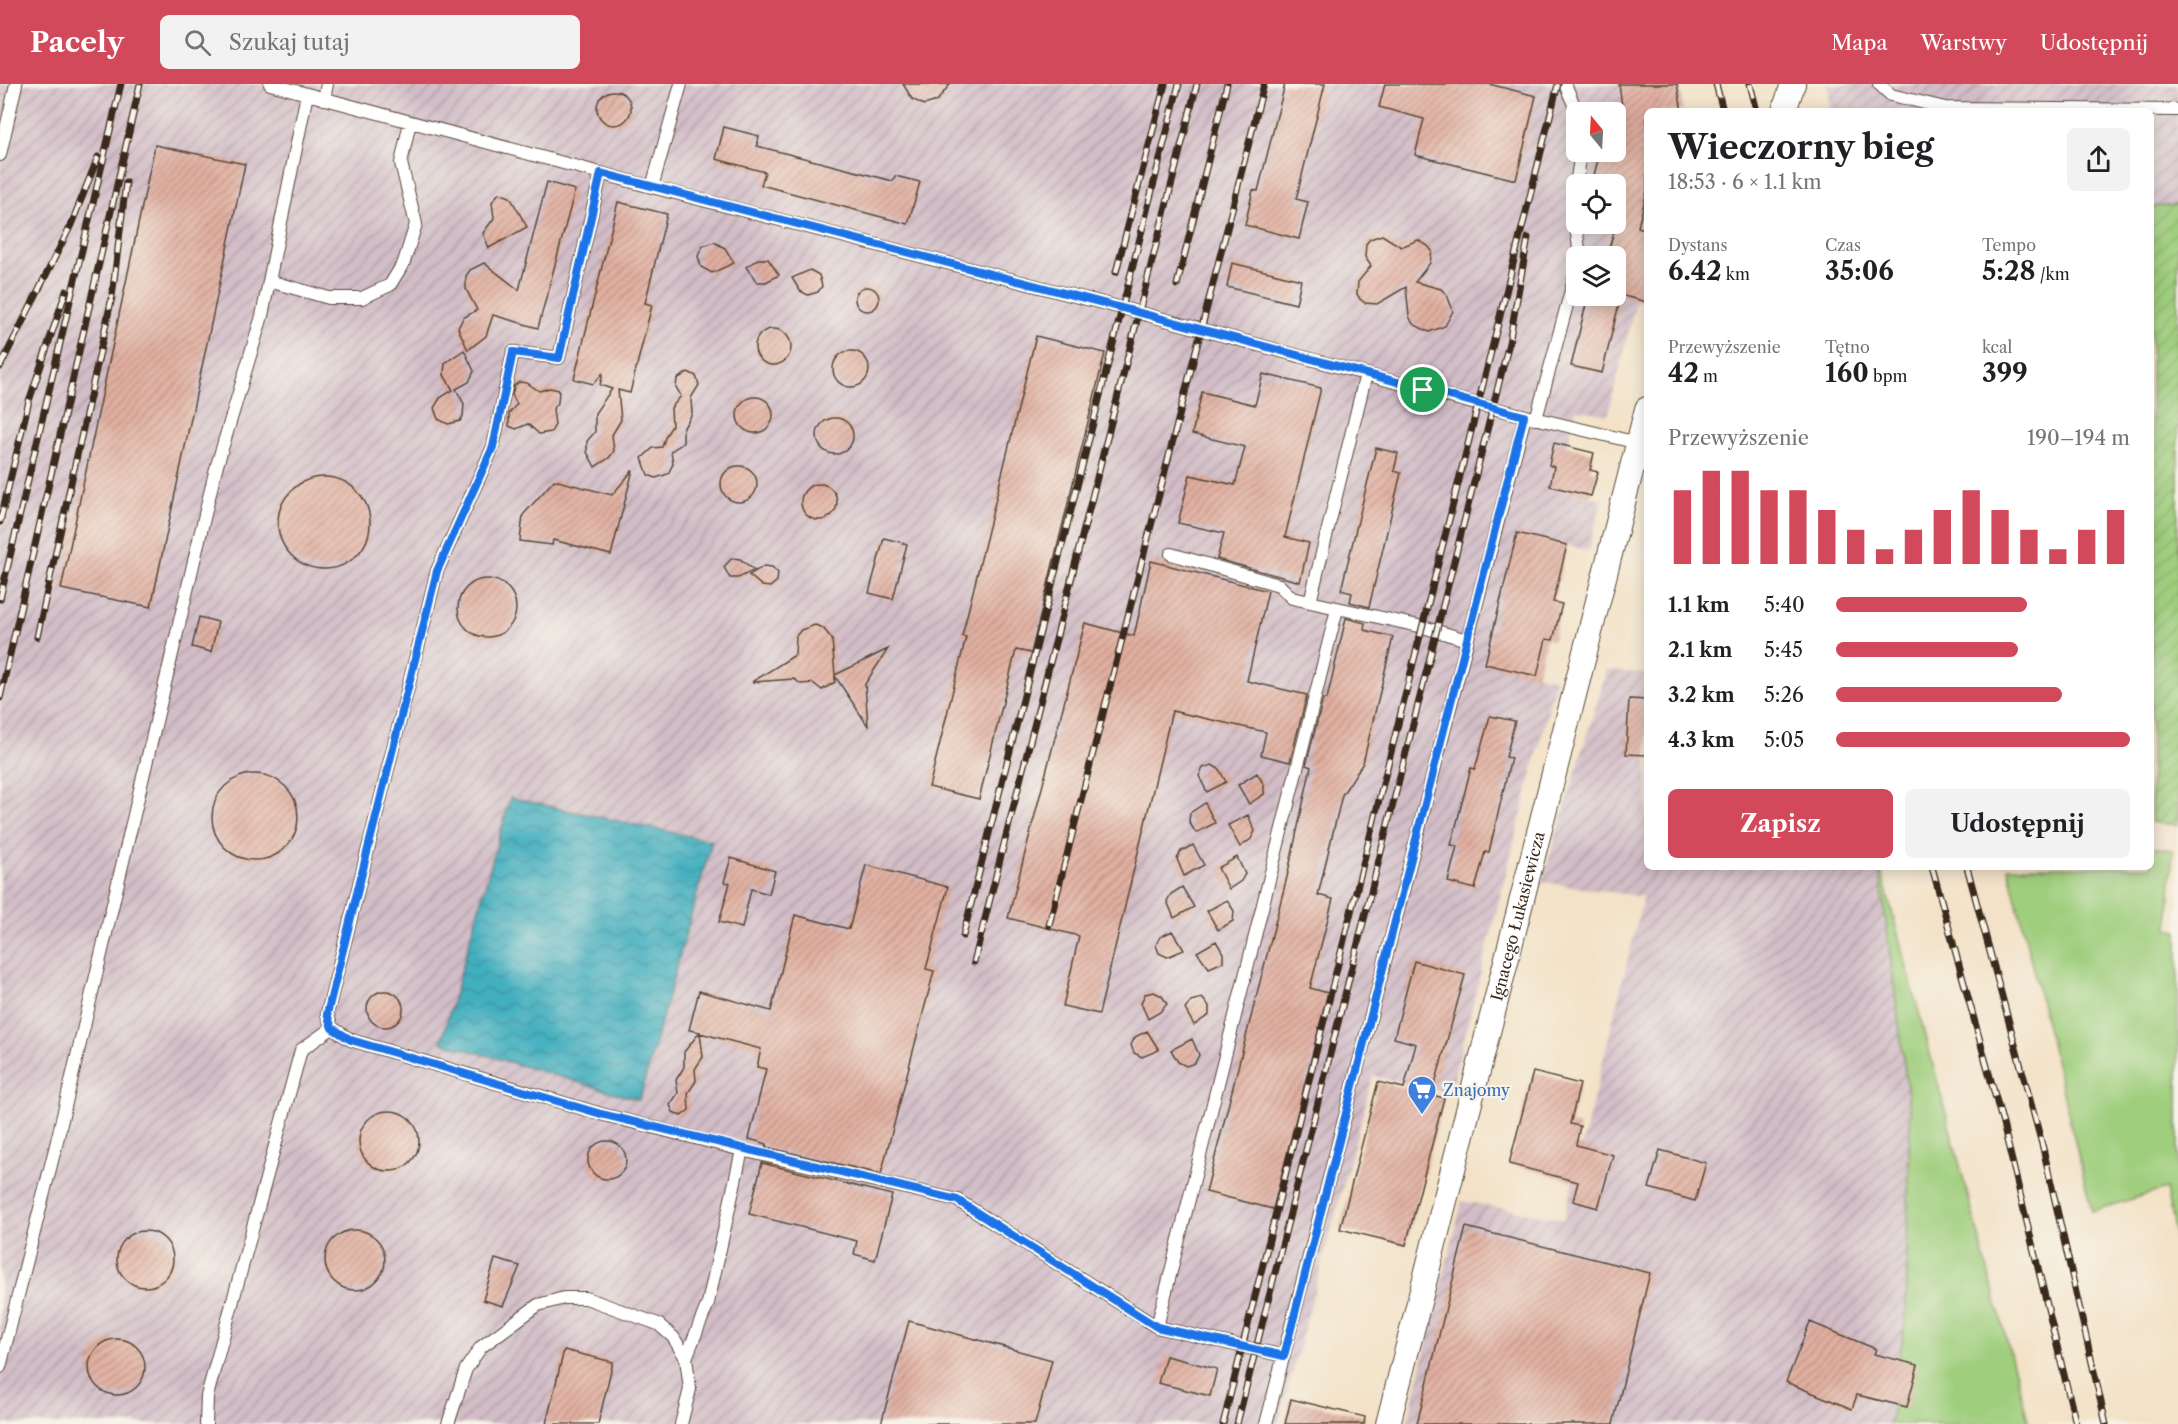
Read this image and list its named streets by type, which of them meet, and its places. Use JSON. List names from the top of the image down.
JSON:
{
  "streets": {
    "street": ["Ignacego Łukasiewicza"]
  },
  "places": {
    "supermarket": ["Znajomy"]
  },
  "north": "top",
  "page": {
    "header": "Pacely",
    "search": "Szukaj tutaj",
    "nav": ["Mapa", "Warstwy", "Udostępnij"],
    "heading": ["Wieczorny bieg", "18:53 · 6 × 1.1 km"],
    "stats": [
      ["Dystans", "6.42 km"],
      ["Czas", "35:06"],
      ["Tempo", "5:28 /km"],
      ["Przewyższenie", "42 m"],
      ["Tętno", "160 bpm"],
      ["kcal", "399"]
    ],
    "chart": ["Przewyższenie", "190–194 m"],
    "list": [
      {
        "name": "1.1 km",
        "note": "5:40"
      },
      {
        "name": "2.1 km",
        "note": "5:45"
      },
      {
        "name": "3.2 km",
        "note": "5:26"
      },
      {
        "name": "4.3 km",
        "note": "5:05"
      }
    ],
    "buttons": ["Zapisz", "Udostępnij"]
  }
}
